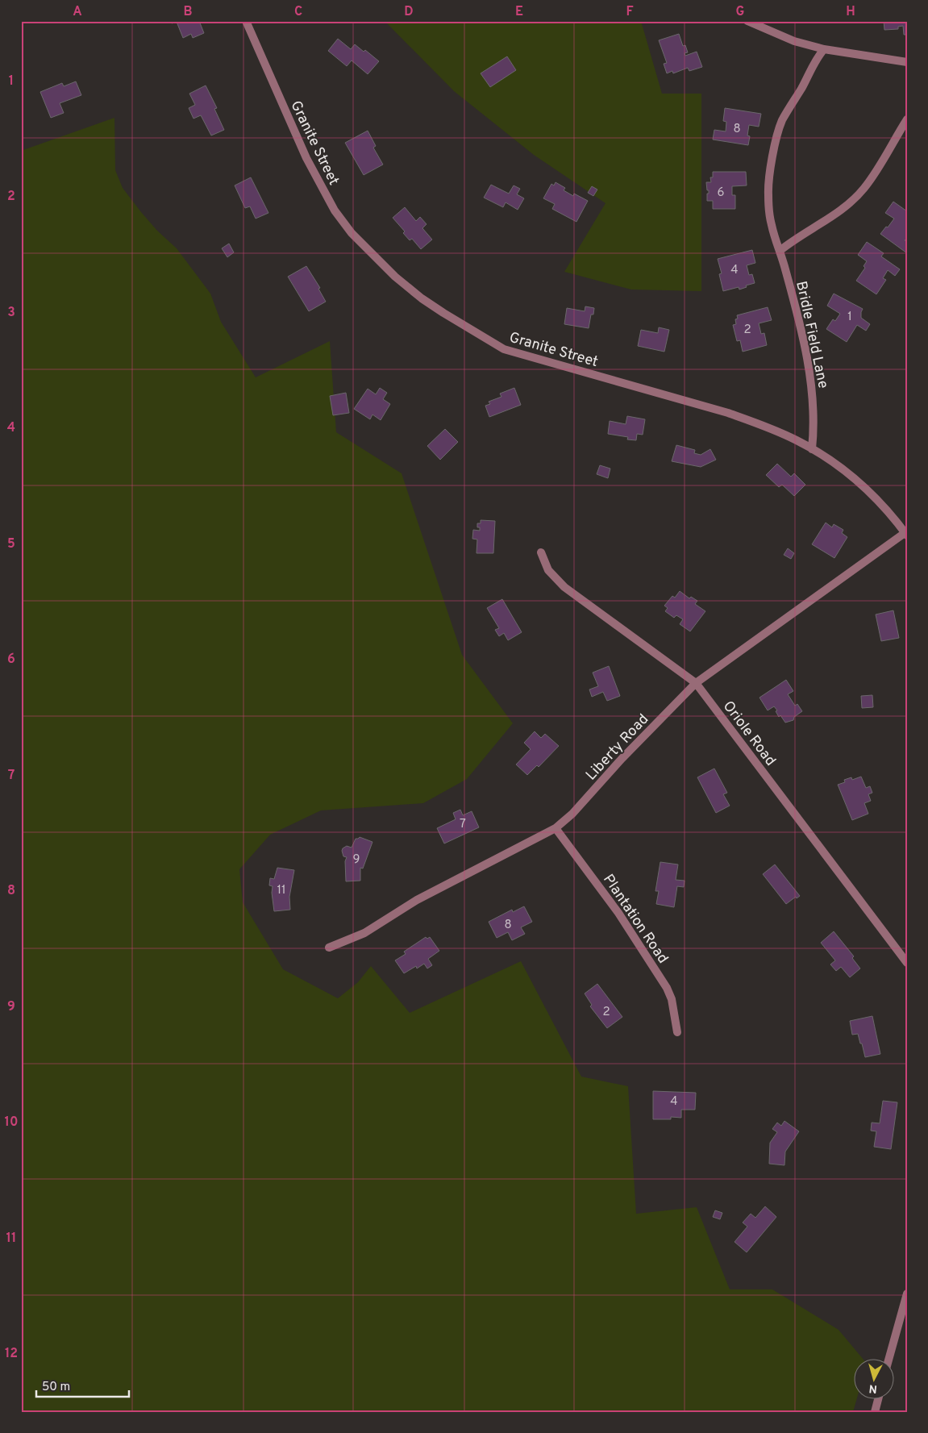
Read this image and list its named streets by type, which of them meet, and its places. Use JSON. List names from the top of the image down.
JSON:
{
  "streets": {
    "street": [
      "Granite Street",
      "Bridle Field Lane",
      "Oriole Road",
      "Liberty Road",
      "Plantation Road"
    ]
  },
  "crossings": [
    ["Granite Street", "Bridle Field Lane"],
    ["Granite Street", "Liberty Road"],
    ["Oriole Road", "Liberty Road"],
    ["Liberty Road", "Plantation Road"]
  ],
  "house_numbers": [
    "8",
    "6",
    "4",
    "1",
    "2",
    "7",
    "9",
    "11",
    "8",
    "2",
    "4"
  ],
  "scale_bar": "50 m",
  "north": "bottom",
  "grid": {
    "columns": [
      "A",
      "B",
      "C",
      "D",
      "E",
      "F",
      "G",
      "H"
    ],
    "rows": [
      "1",
      "2",
      "3",
      "4",
      "5",
      "6",
      "7",
      "8",
      "9",
      "10",
      "11",
      "12"
    ]
  }
}
